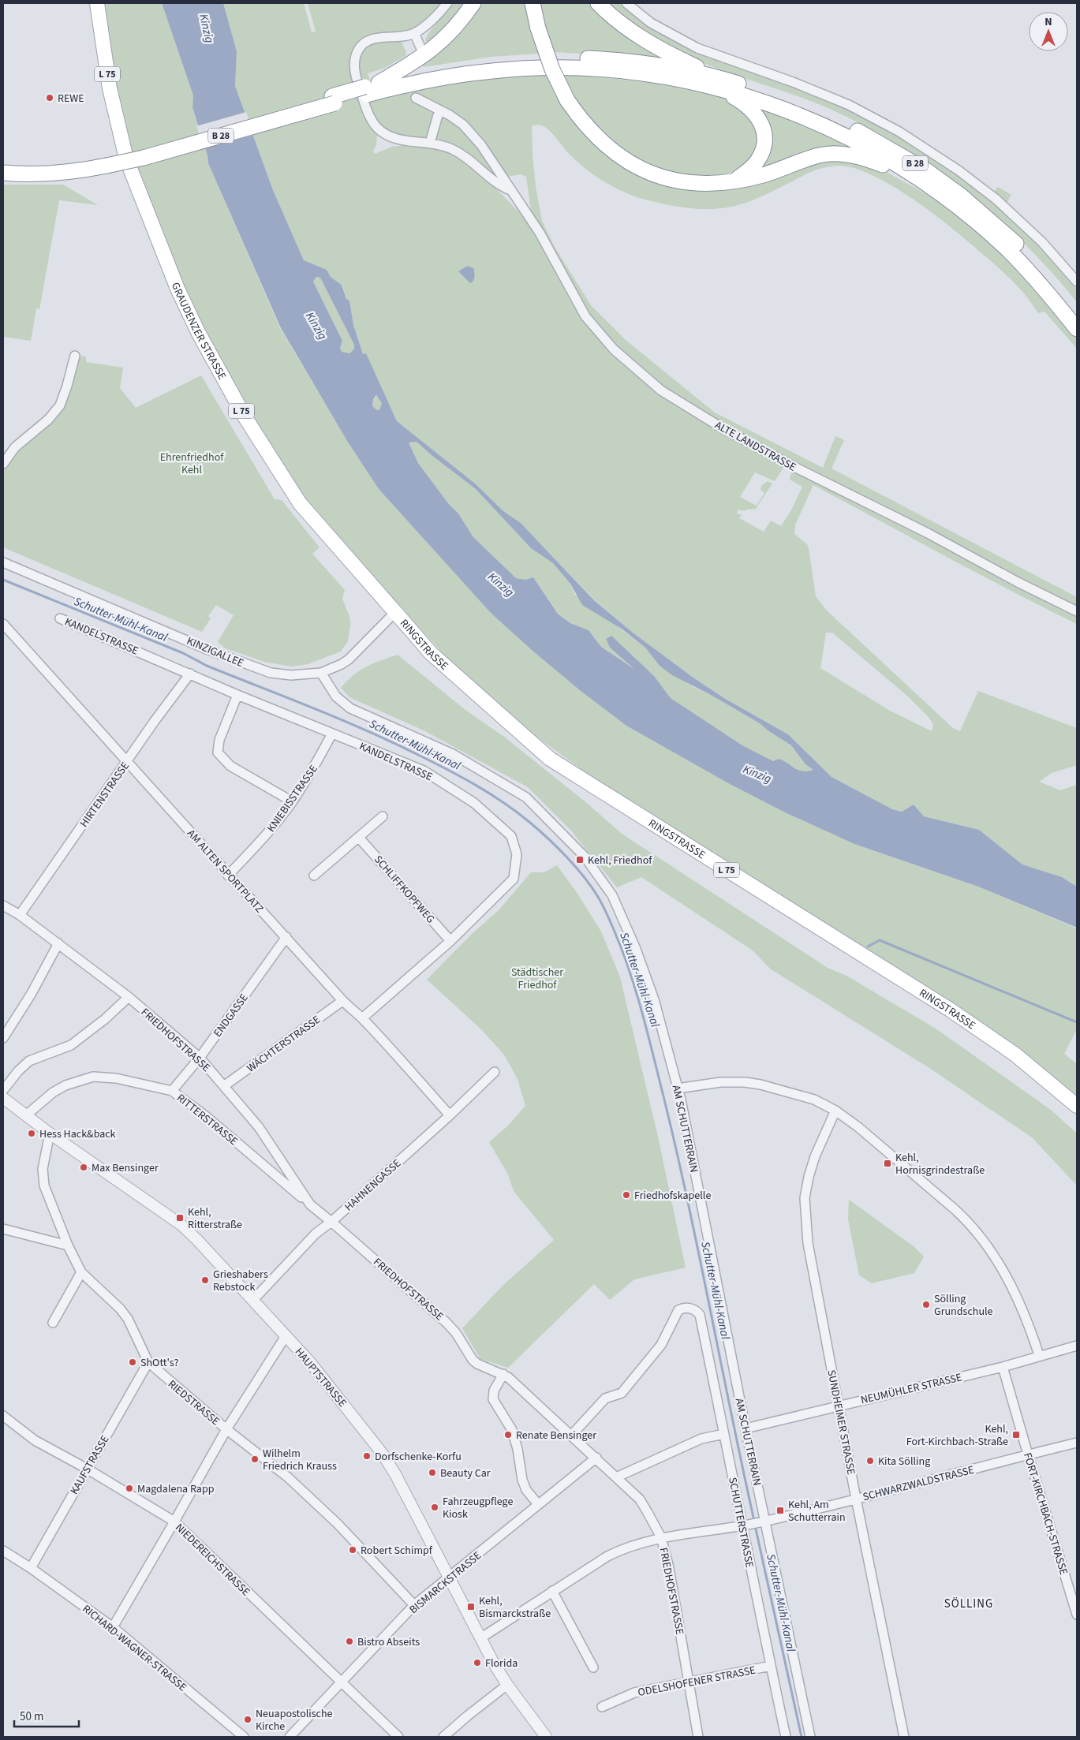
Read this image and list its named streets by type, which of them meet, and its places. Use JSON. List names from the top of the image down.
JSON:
{
  "streets": {
    "highway": ["B 28"],
    "main road": ["L 75", "GRAUDENZER STRASSE", "RINGSTRASSE"],
    "street": [
      "ALTE LANDSTRASSE",
      "KANDELSTRASSE",
      "KINZIGALLEE",
      "HIRTENSTRASSE",
      "KNIEBISSTRASSE",
      "AM ALTEN SPORTPLATZ",
      "SCHLIFFKOPFWEG",
      "ENDGASSE",
      "FRIEDHOFSTRASSE",
      "WÄCHTERSTRASSE",
      "RITTERSTRASSE",
      "AM SCHUTTERRAIN",
      "HAHNENGASSE",
      "HAUPTSTRASSE",
      "NEUMÜHLER STRASSE",
      "RIEDSTRASSE",
      "SUNDHEIMER STRASSE",
      "KAUFSTRASSE",
      "SCHWARZWALDSTRASSE",
      "FORT-KIRCHBACH-STRASSE",
      "SCHUTTERSTRASSE",
      "NIEDEREICHSTRASSE",
      "BISMARCKSTRASSE",
      "RICHARD-WAGNER-STRASSE",
      "ODELSHOFENER STRASSE"
    ]
  },
  "crossings": [
    ["GRAUDENZER STRASSE", "RINGSTRASSE"],
    ["GRAUDENZER STRASSE", "KINZIGALLEE"],
    ["KANDELSTRASSE", "HIRTENSTRASSE"],
    ["KANDELSTRASSE", "KNIEBISSTRASSE"],
    ["KANDELSTRASSE", "AM ALTEN SPORTPLATZ"],
    ["KANDELSTRASSE", "SCHLIFFKOPFWEG"],
    ["RINGSTRASSE", "KINZIGALLEE"],
    ["KINZIGALLEE", "AM SCHUTTERRAIN"],
    ["HIRTENSTRASSE", "AM ALTEN SPORTPLATZ"],
    ["HIRTENSTRASSE", "FRIEDHOFSTRASSE"],
    ["KNIEBISSTRASSE", "AM ALTEN SPORTPLATZ"],
    ["AM ALTEN SPORTPLATZ", "ENDGASSE"],
    ["AM ALTEN SPORTPLATZ", "WÄCHTERSTRASSE"],
    ["AM ALTEN SPORTPLATZ", "HAHNENGASSE"],
    ["ENDGASSE", "FRIEDHOFSTRASSE"],
    ["ENDGASSE", "RITTERSTRASSE"],
    ["FRIEDHOFSTRASSE", "WÄCHTERSTRASSE"],
    ["FRIEDHOFSTRASSE", "RITTERSTRASSE"],
    ["FRIEDHOFSTRASSE", "HAHNENGASSE"],
    ["FRIEDHOFSTRASSE", "SCHWARZWALDSTRASSE"],
    ["FRIEDHOFSTRASSE", "SCHUTTERSTRASSE"],
    ["FRIEDHOFSTRASSE", "BISMARCKSTRASSE"],
    ["FRIEDHOFSTRASSE", "ODELSHOFENER STRASSE"],
    ["RITTERSTRASSE", "HAUPTSTRASSE"],
    ["AM SCHUTTERRAIN", "NEUMÜHLER STRASSE"],
    ["AM SCHUTTERRAIN", "SCHWARZWALDSTRASSE"],
    ["HAHNENGASSE", "HAUPTSTRASSE"],
    ["HAUPTSTRASSE", "RIEDSTRASSE"],
    ["HAUPTSTRASSE", "SCHWARZWALDSTRASSE"],
    ["HAUPTSTRASSE", "BISMARCKSTRASSE"],
    ["NEUMÜHLER STRASSE", "SUNDHEIMER STRASSE"],
    ["NEUMÜHLER STRASSE", "FORT-KIRCHBACH-STRASSE"],
    ["RIEDSTRASSE", "KAUFSTRASSE"],
    ["RIEDSTRASSE", "BISMARCKSTRASSE"],
    ["SUNDHEIMER STRASSE", "SCHWARZWALDSTRASSE"],
    ["KAUFSTRASSE", "NIEDEREICHSTRASSE"],
    ["KAUFSTRASSE", "RICHARD-WAGNER-STRASSE"],
    ["SCHWARZWALDSTRASSE", "FORT-KIRCHBACH-STRASSE"],
    ["SCHWARZWALDSTRASSE", "SCHUTTERSTRASSE"],
    ["SCHUTTERSTRASSE", "ODELSHOFENER STRASSE"],
    ["NIEDEREICHSTRASSE", "BISMARCKSTRASSE"]
  ],
  "districts": ["SÖLLING"],
  "water": ["Kinzig", "Schutter-Mühl-Kanal"],
  "parks": ["Ehrenfriedhof Kehl", "Städtischer Friedhof"],
  "places": {
    "other": [
      "REWE",
      "Hess Hack&back",
      "Max Bensinger",
      "Friedhofskapelle",
      "Grieshabers Rebstock",
      "Sölling Grundschule",
      "ShOtt's?",
      "Renate Bensinger",
      "Dorfschenke-Korfu",
      "Wilhelm Friedrich Krauss",
      "Kita Sölling",
      "Beauty Car",
      "Magdalena Rapp",
      "Fahrzeugpflege Kiosk",
      "Robert Schimpf",
      "Bistro Abseits",
      "Florida",
      "Neuapostolische Kirche"
    ],
    "transit": [
      "Kehl, Friedhof",
      "Kehl, Hornisgrindestraße",
      "Kehl, Ritterstraße",
      "Kehl, Fort-Kirchbach-Straße",
      "Kehl, Am Schutterrain",
      "Kehl, Bismarckstraße"
    ]
  },
  "scale_bar": "50 m",
  "north": "top"
}
